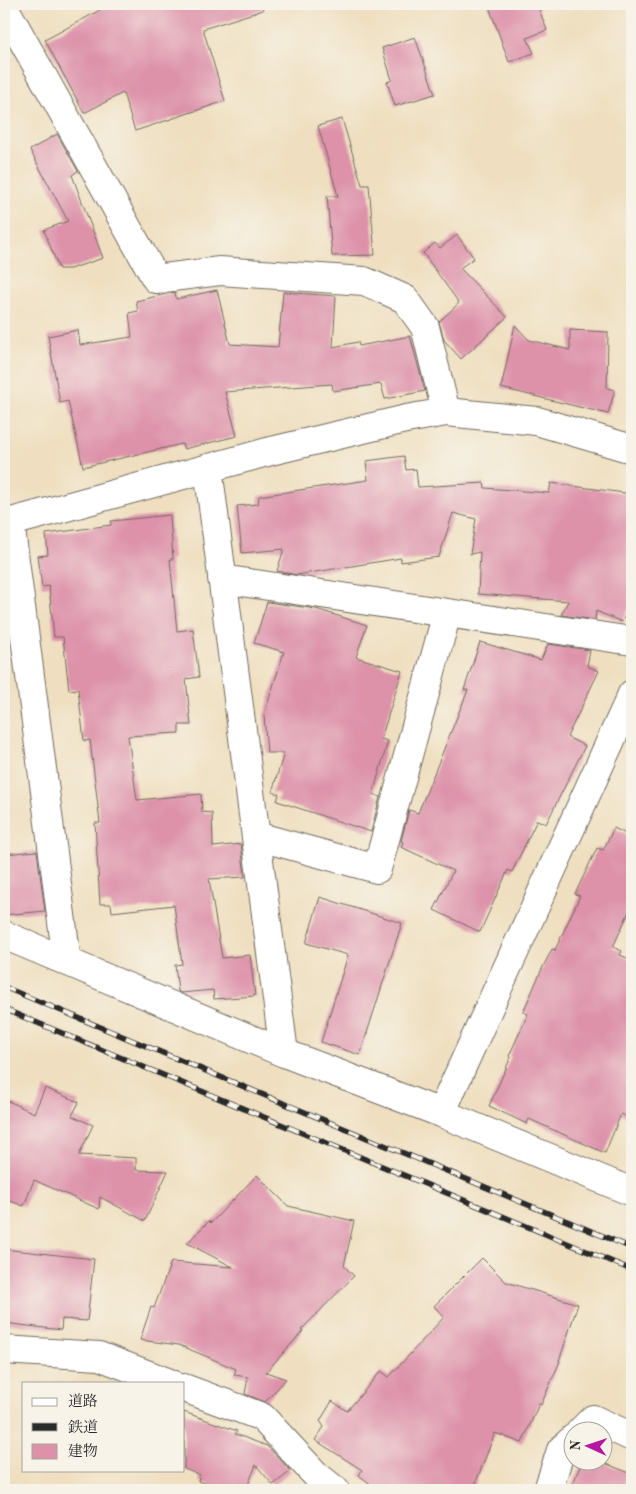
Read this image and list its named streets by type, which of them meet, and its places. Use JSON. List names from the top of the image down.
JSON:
{
  "legend": ["道路", "鉄道", "建物"],
  "north": "left"
}
